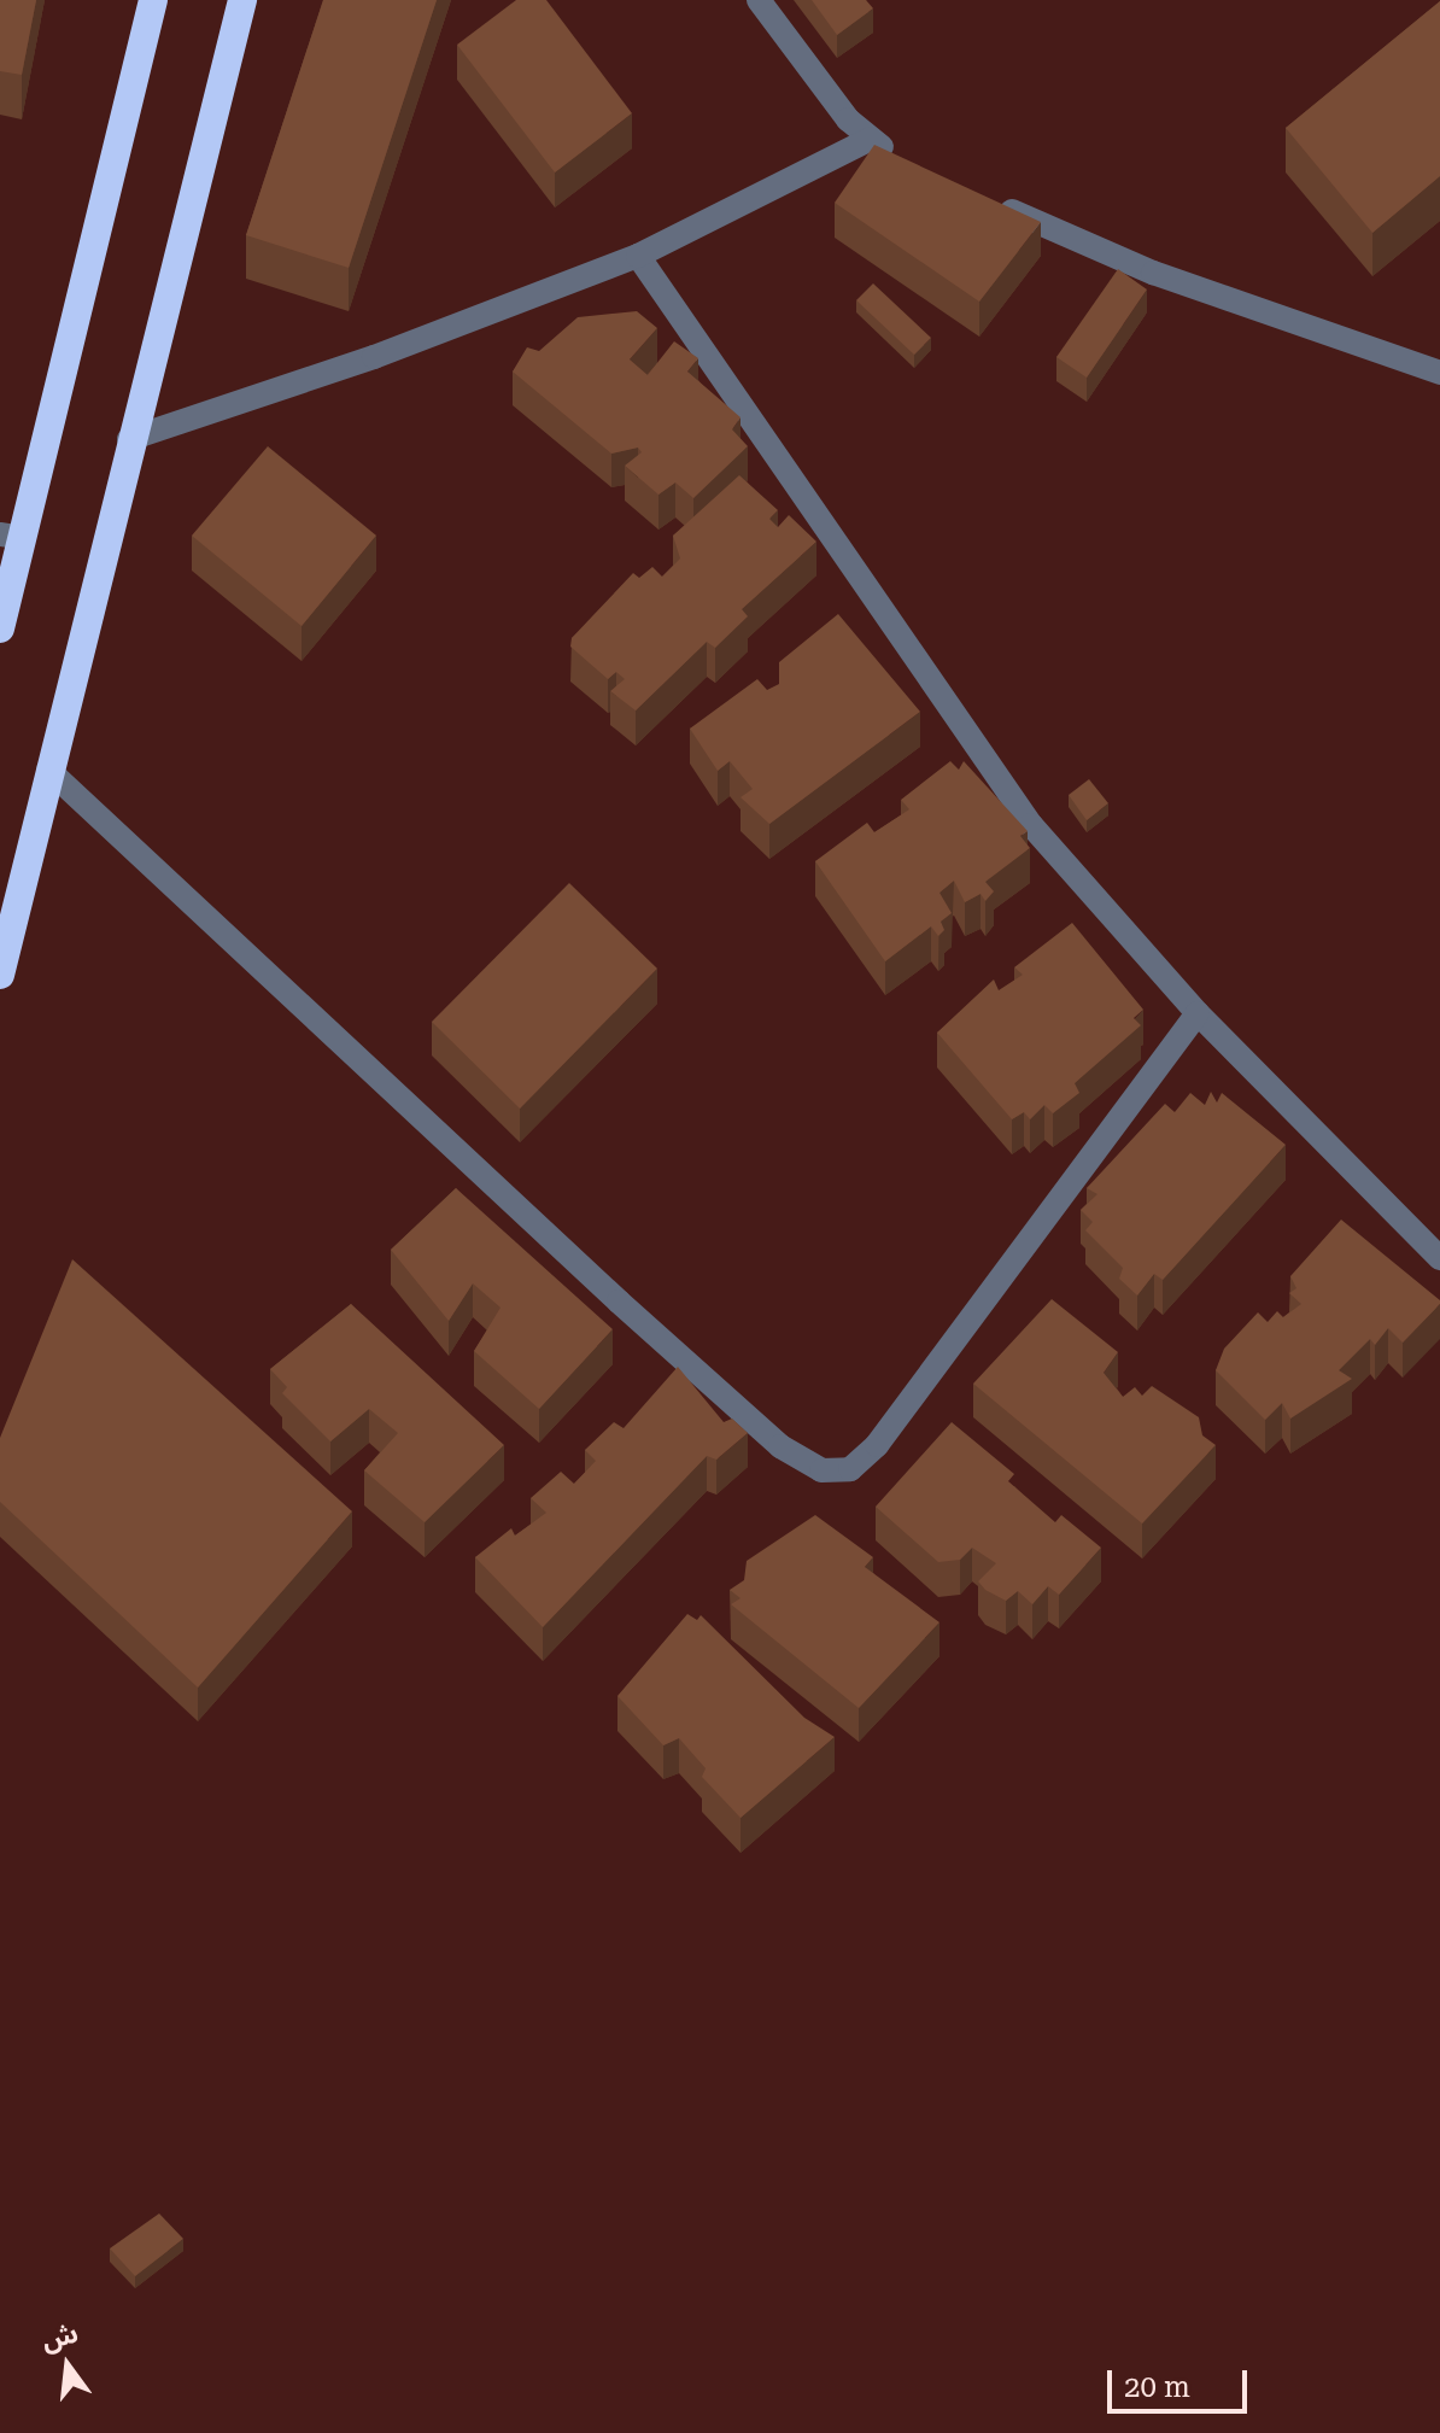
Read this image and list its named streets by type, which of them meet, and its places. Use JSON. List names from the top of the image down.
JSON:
{
  "scale_bar": "20 m",
  "north": "top"
}
